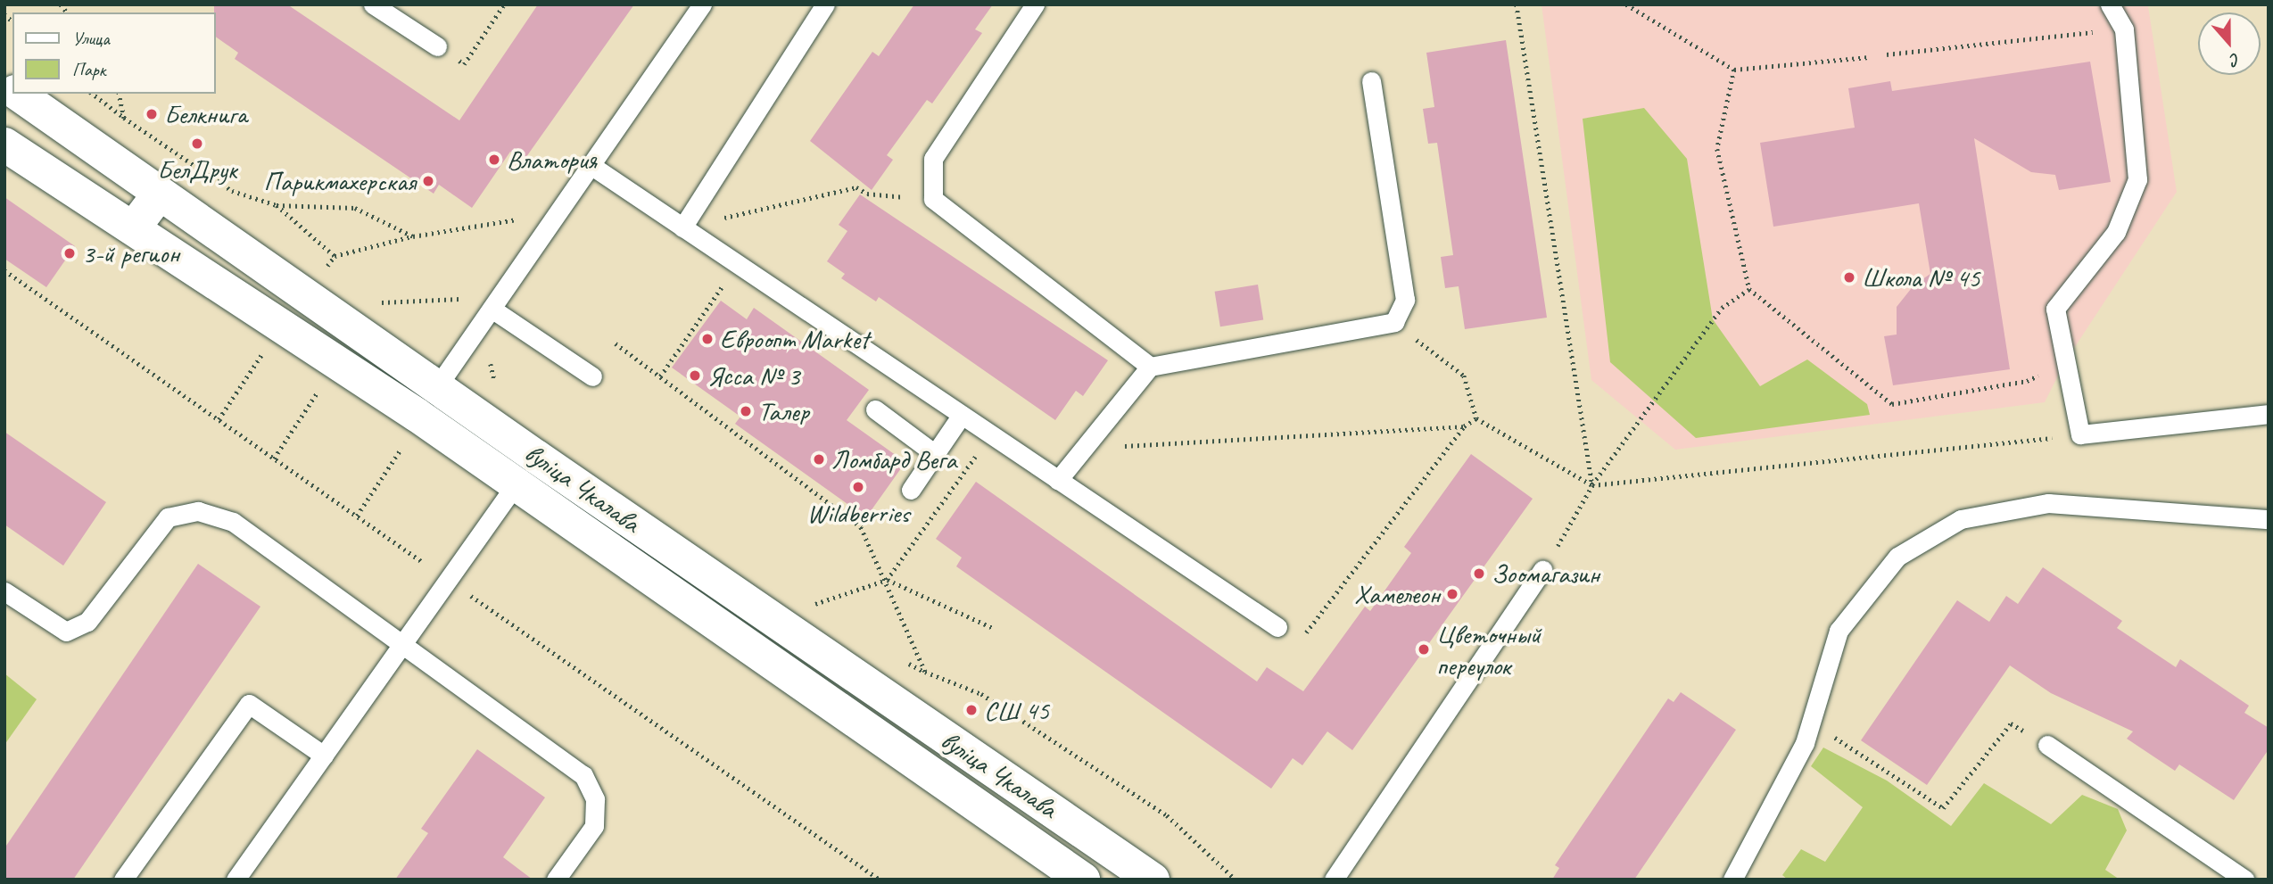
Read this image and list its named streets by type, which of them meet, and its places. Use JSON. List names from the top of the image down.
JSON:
{
  "streets": {
    "main road": ["вуліца Чкалава"]
  },
  "places": [
    "Белкнига",
    "БелДрук",
    "Влатория",
    "Парикмахерская",
    "3-й регион",
    "Школа № 45",
    "Евроопт Market",
    "Ясса № 3",
    "Талер",
    "Ломбард Вега",
    "Wildberries",
    "Зоомагазин",
    "Хамелеон",
    "Цветочный переулок",
    "СШ 45"
  ],
  "legend": ["Улица", "Парк"],
  "north": "bottom"
}
